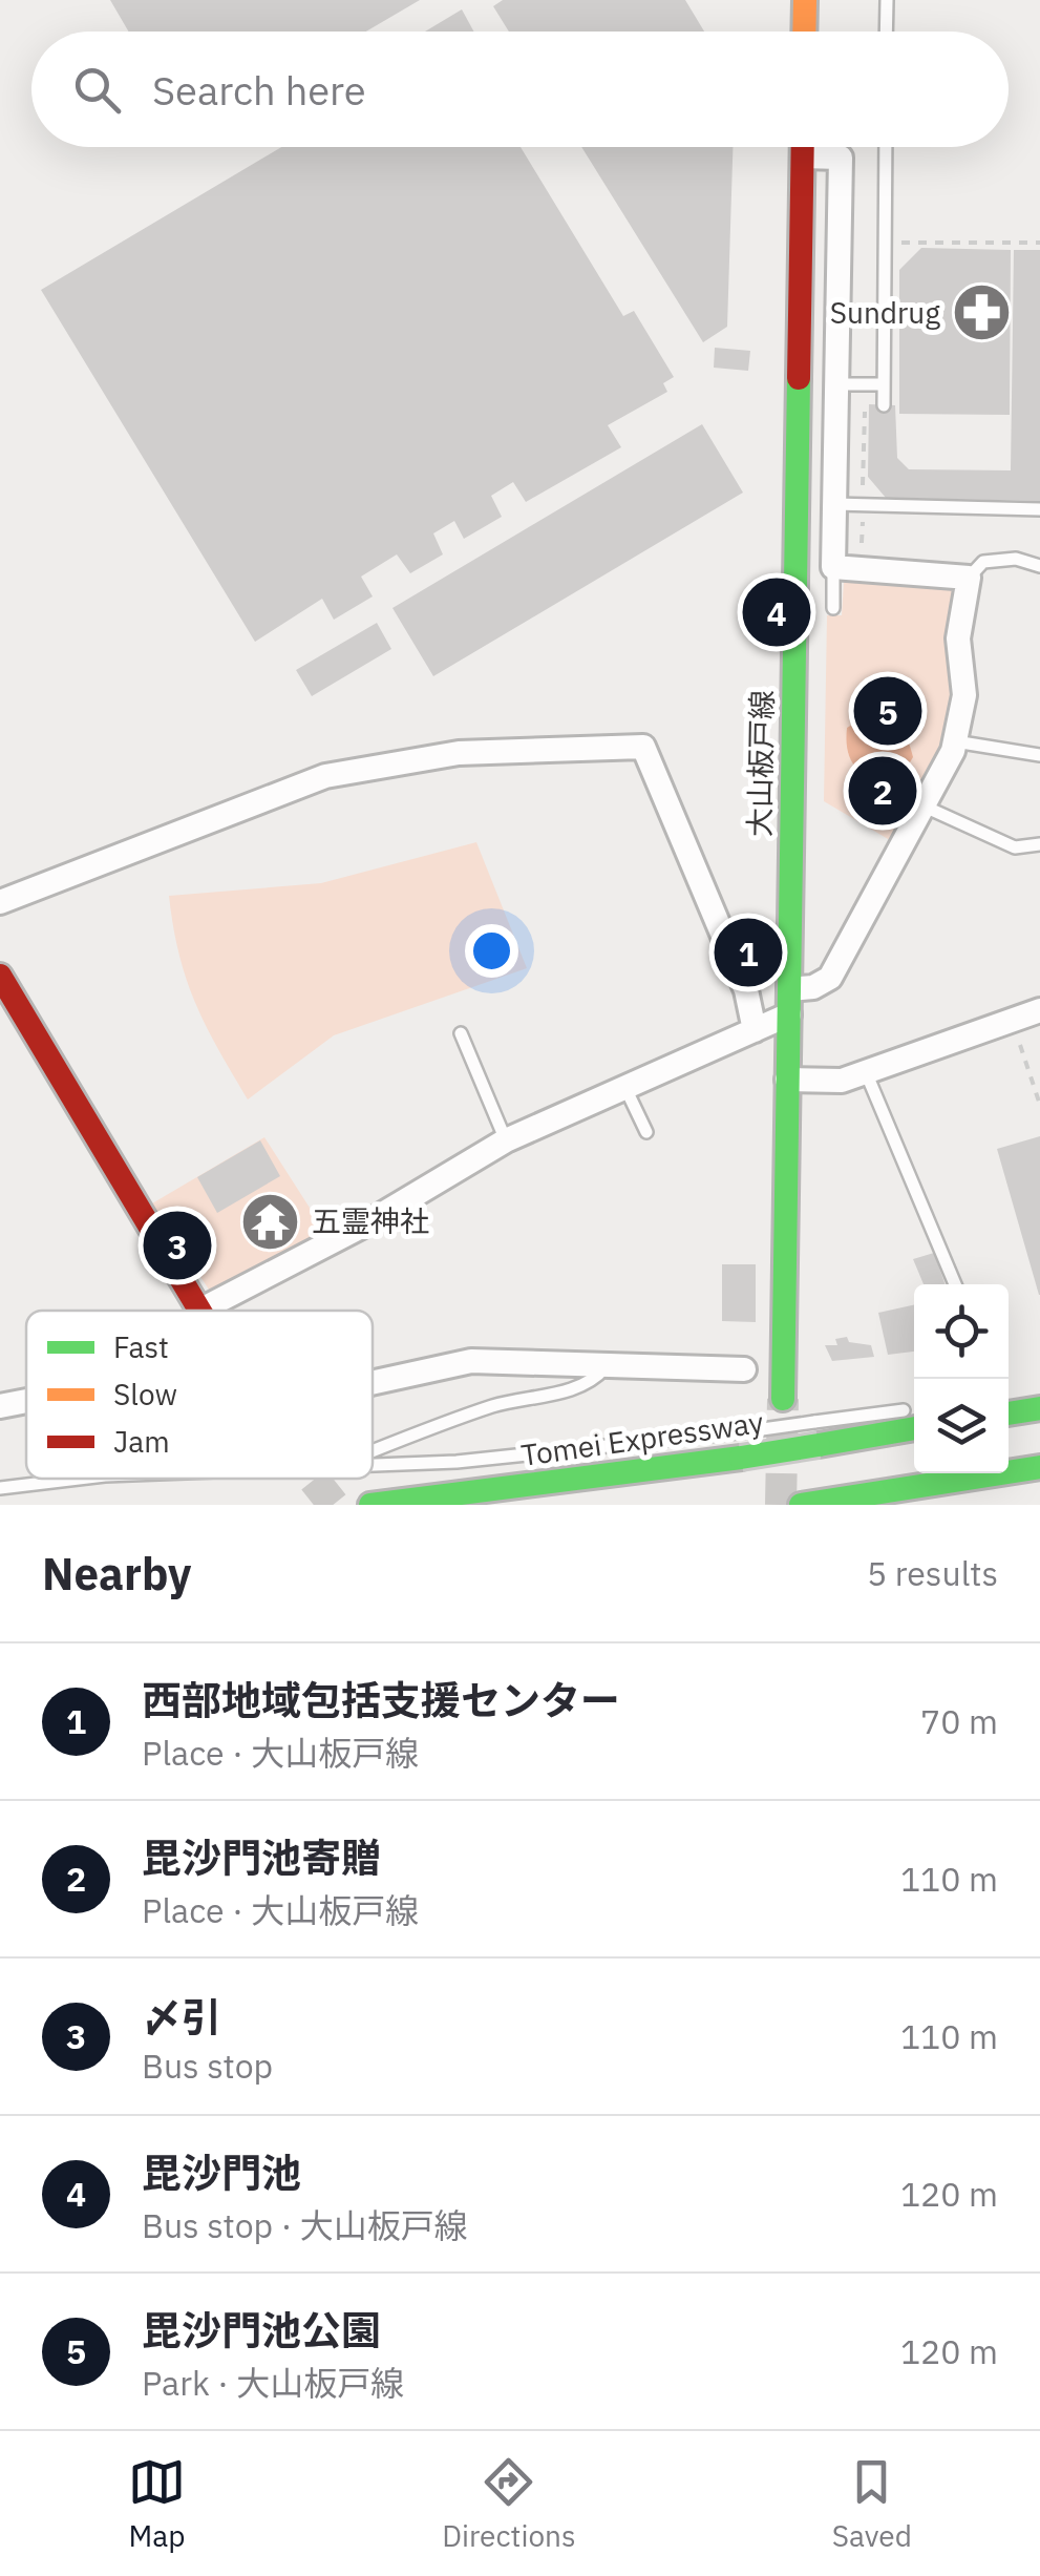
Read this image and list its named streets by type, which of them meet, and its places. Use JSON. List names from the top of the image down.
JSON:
{
  "streets": {
    "main road": ["大山板戸線", "Tomei Expressway"]
  },
  "places": {
    "pharmacy": ["Sundrug"],
    "temple": ["五霊神社"]
  },
  "legend": ["Fast", "Slow", "Jam"],
  "page": {
    "search": "Search here",
    "pins": [
      "4",
      "5",
      "2",
      "1",
      "3"
    ],
    "heading": ["Nearby", "5 results"],
    "list": [
      {
        "mark": "1",
        "name": "西部地域包括支援センター",
        "note": "Place · 大山板戸線",
        "value": "70 m"
      },
      {
        "mark": "2",
        "name": "毘沙門池寄贈",
        "note": "Place · 大山板戸線",
        "value": "110 m"
      },
      {
        "mark": "3",
        "name": "〆引",
        "note": "Bus stop",
        "value": "110 m"
      },
      {
        "mark": "4",
        "name": "毘沙門池",
        "note": "Bus stop · 大山板戸線",
        "value": "120 m"
      },
      {
        "mark": "5",
        "name": "毘沙門池公園",
        "note": "Park · 大山板戸線",
        "value": "120 m"
      }
    ],
    "nav": ["Map", "Directions", "Saved"]
  }
}
